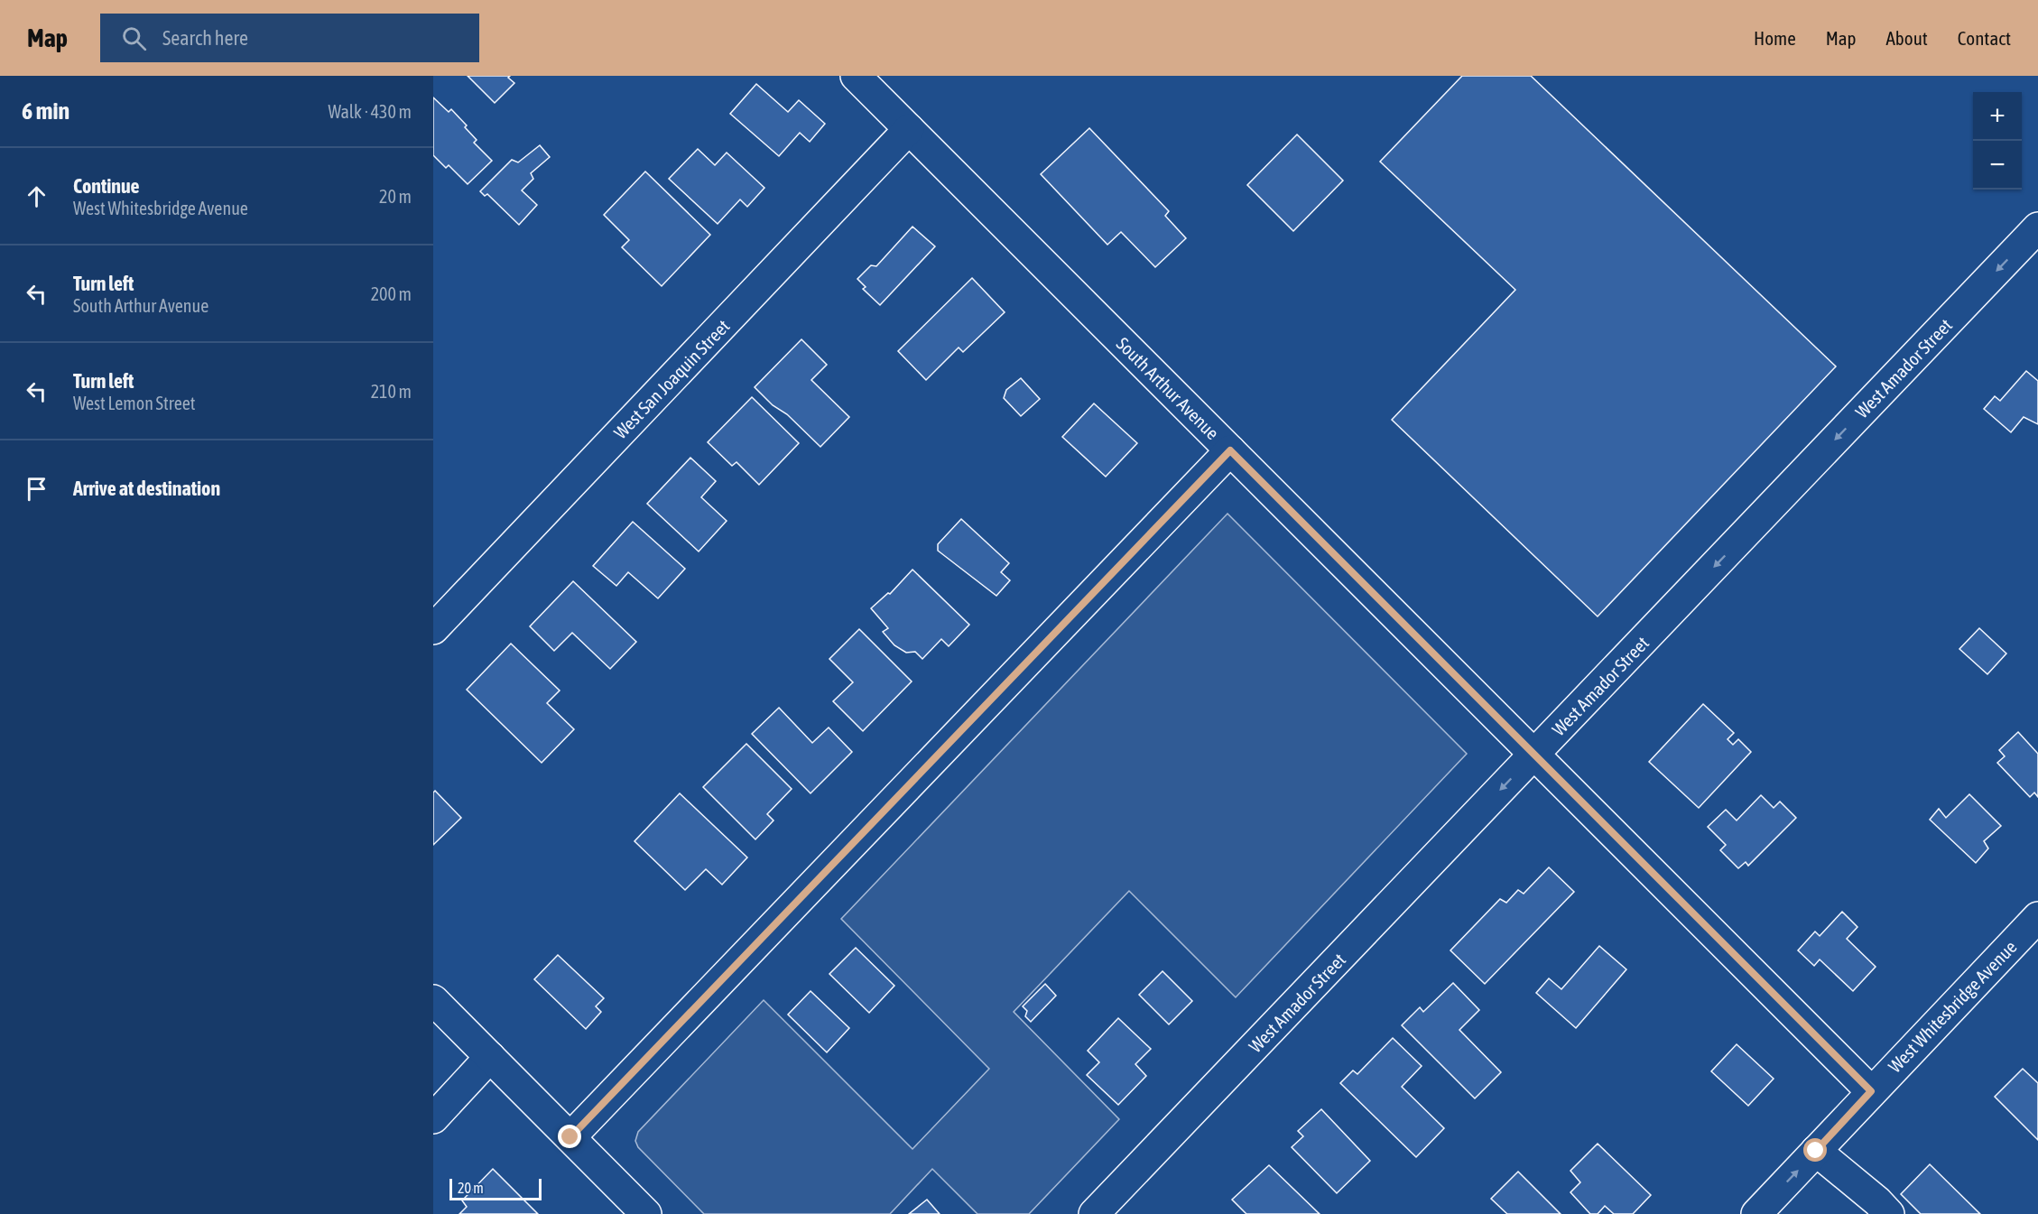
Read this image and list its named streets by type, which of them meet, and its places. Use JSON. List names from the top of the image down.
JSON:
{
  "streets": {
    "street": [
      "West Amador Street",
      "West San Joaquin Street",
      "South Arthur Avenue",
      "West Whitesbridge Avenue"
    ]
  },
  "crossings": [
    ["West Amador Street", "South Arthur Avenue"],
    ["West San Joaquin Street", "South Arthur Avenue"],
    ["South Arthur Avenue", "West Whitesbridge Avenue"]
  ],
  "one_way": ["West Amador Street"],
  "scale_bar": "20 m",
  "page": {
    "header": "Map",
    "search": "Search here",
    "nav": [
      "Home",
      "Map",
      "About",
      "Contact"
    ],
    "heading": ["6 min", "Walk · 430 m"],
    "map_buttons": ["+", "−"],
    "list": [
      ["Continue", "West Whitesbridge Avenue", "20 m"],
      ["Turn left", "South Arthur Avenue", "200 m"],
      ["Turn left", "West Lemon Street", "210 m"],
      "Arrive at destination"
    ],
    "scale": "20 m"
  }
}
